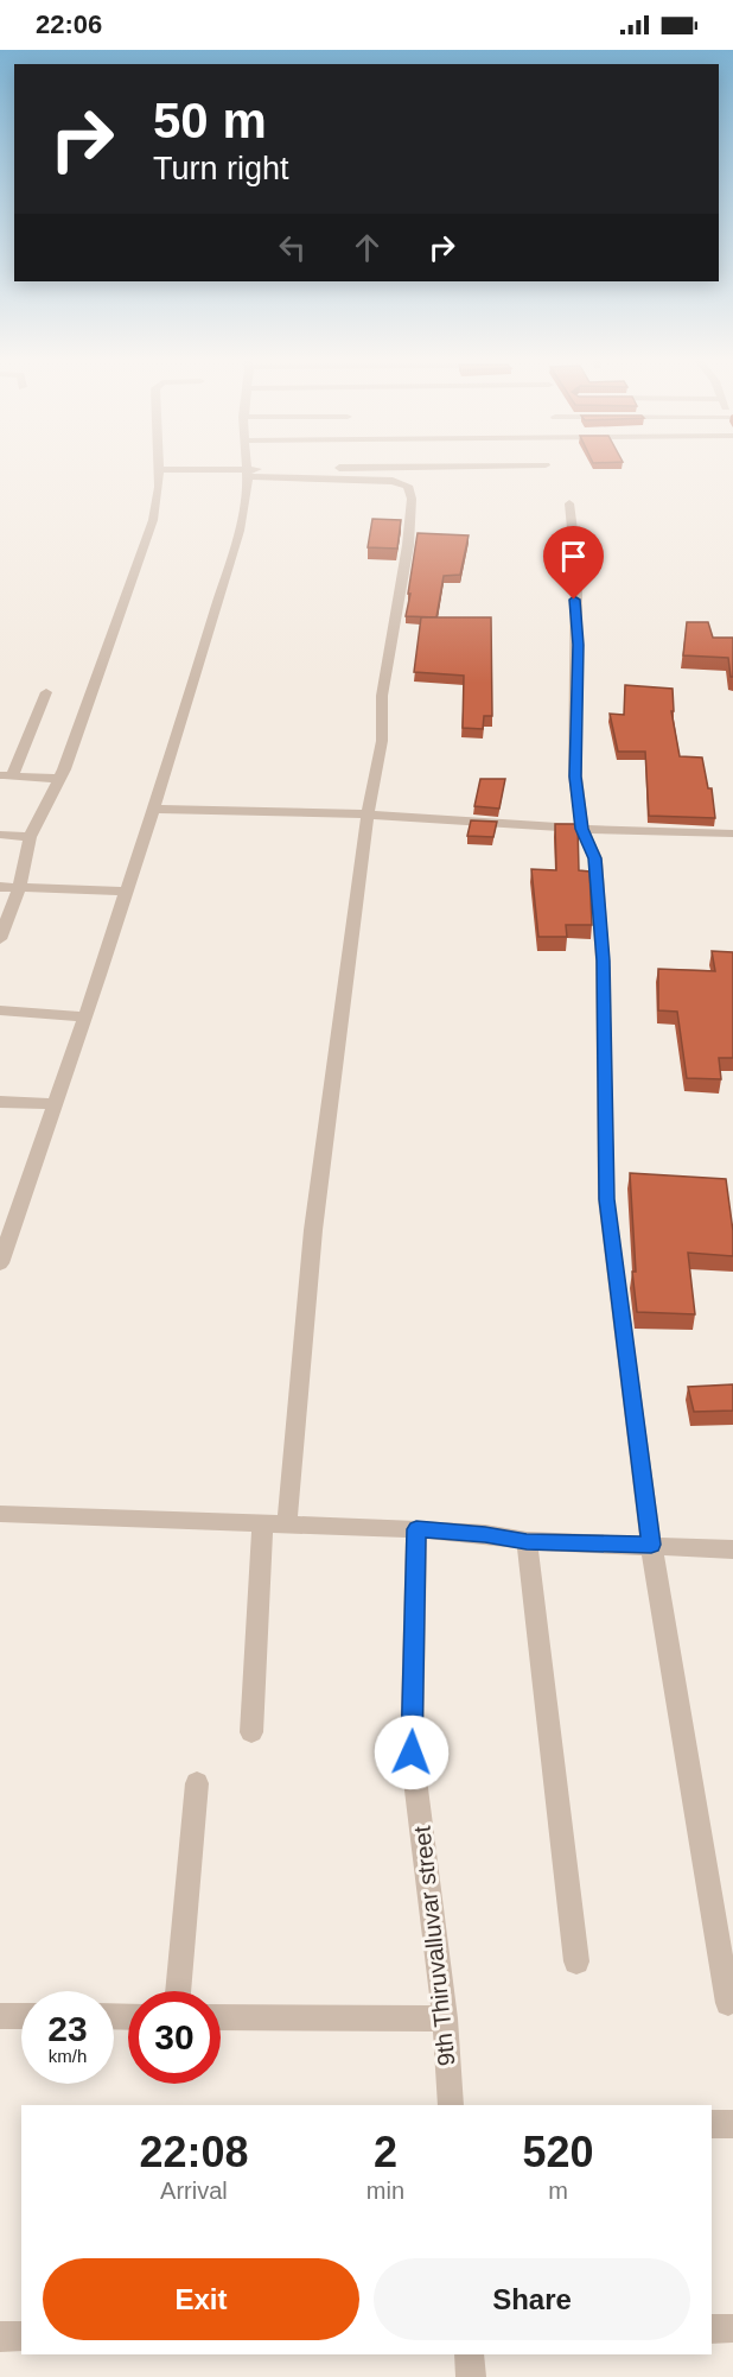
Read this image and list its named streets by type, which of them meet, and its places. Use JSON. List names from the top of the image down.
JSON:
{
  "streets": {
    "street": ["9th Thiruvalluvar street"]
  },
  "page": {
    "status": "22:06",
    "turn": ["50 m", "Turn right"],
    "speed": "23 km/h",
    "limit": "30",
    "eta": [
      "22:08",
      "Arrival",
      "2",
      "min",
      "520",
      "m"
    ],
    "buttons": ["Exit", "Share"]
  }
}
